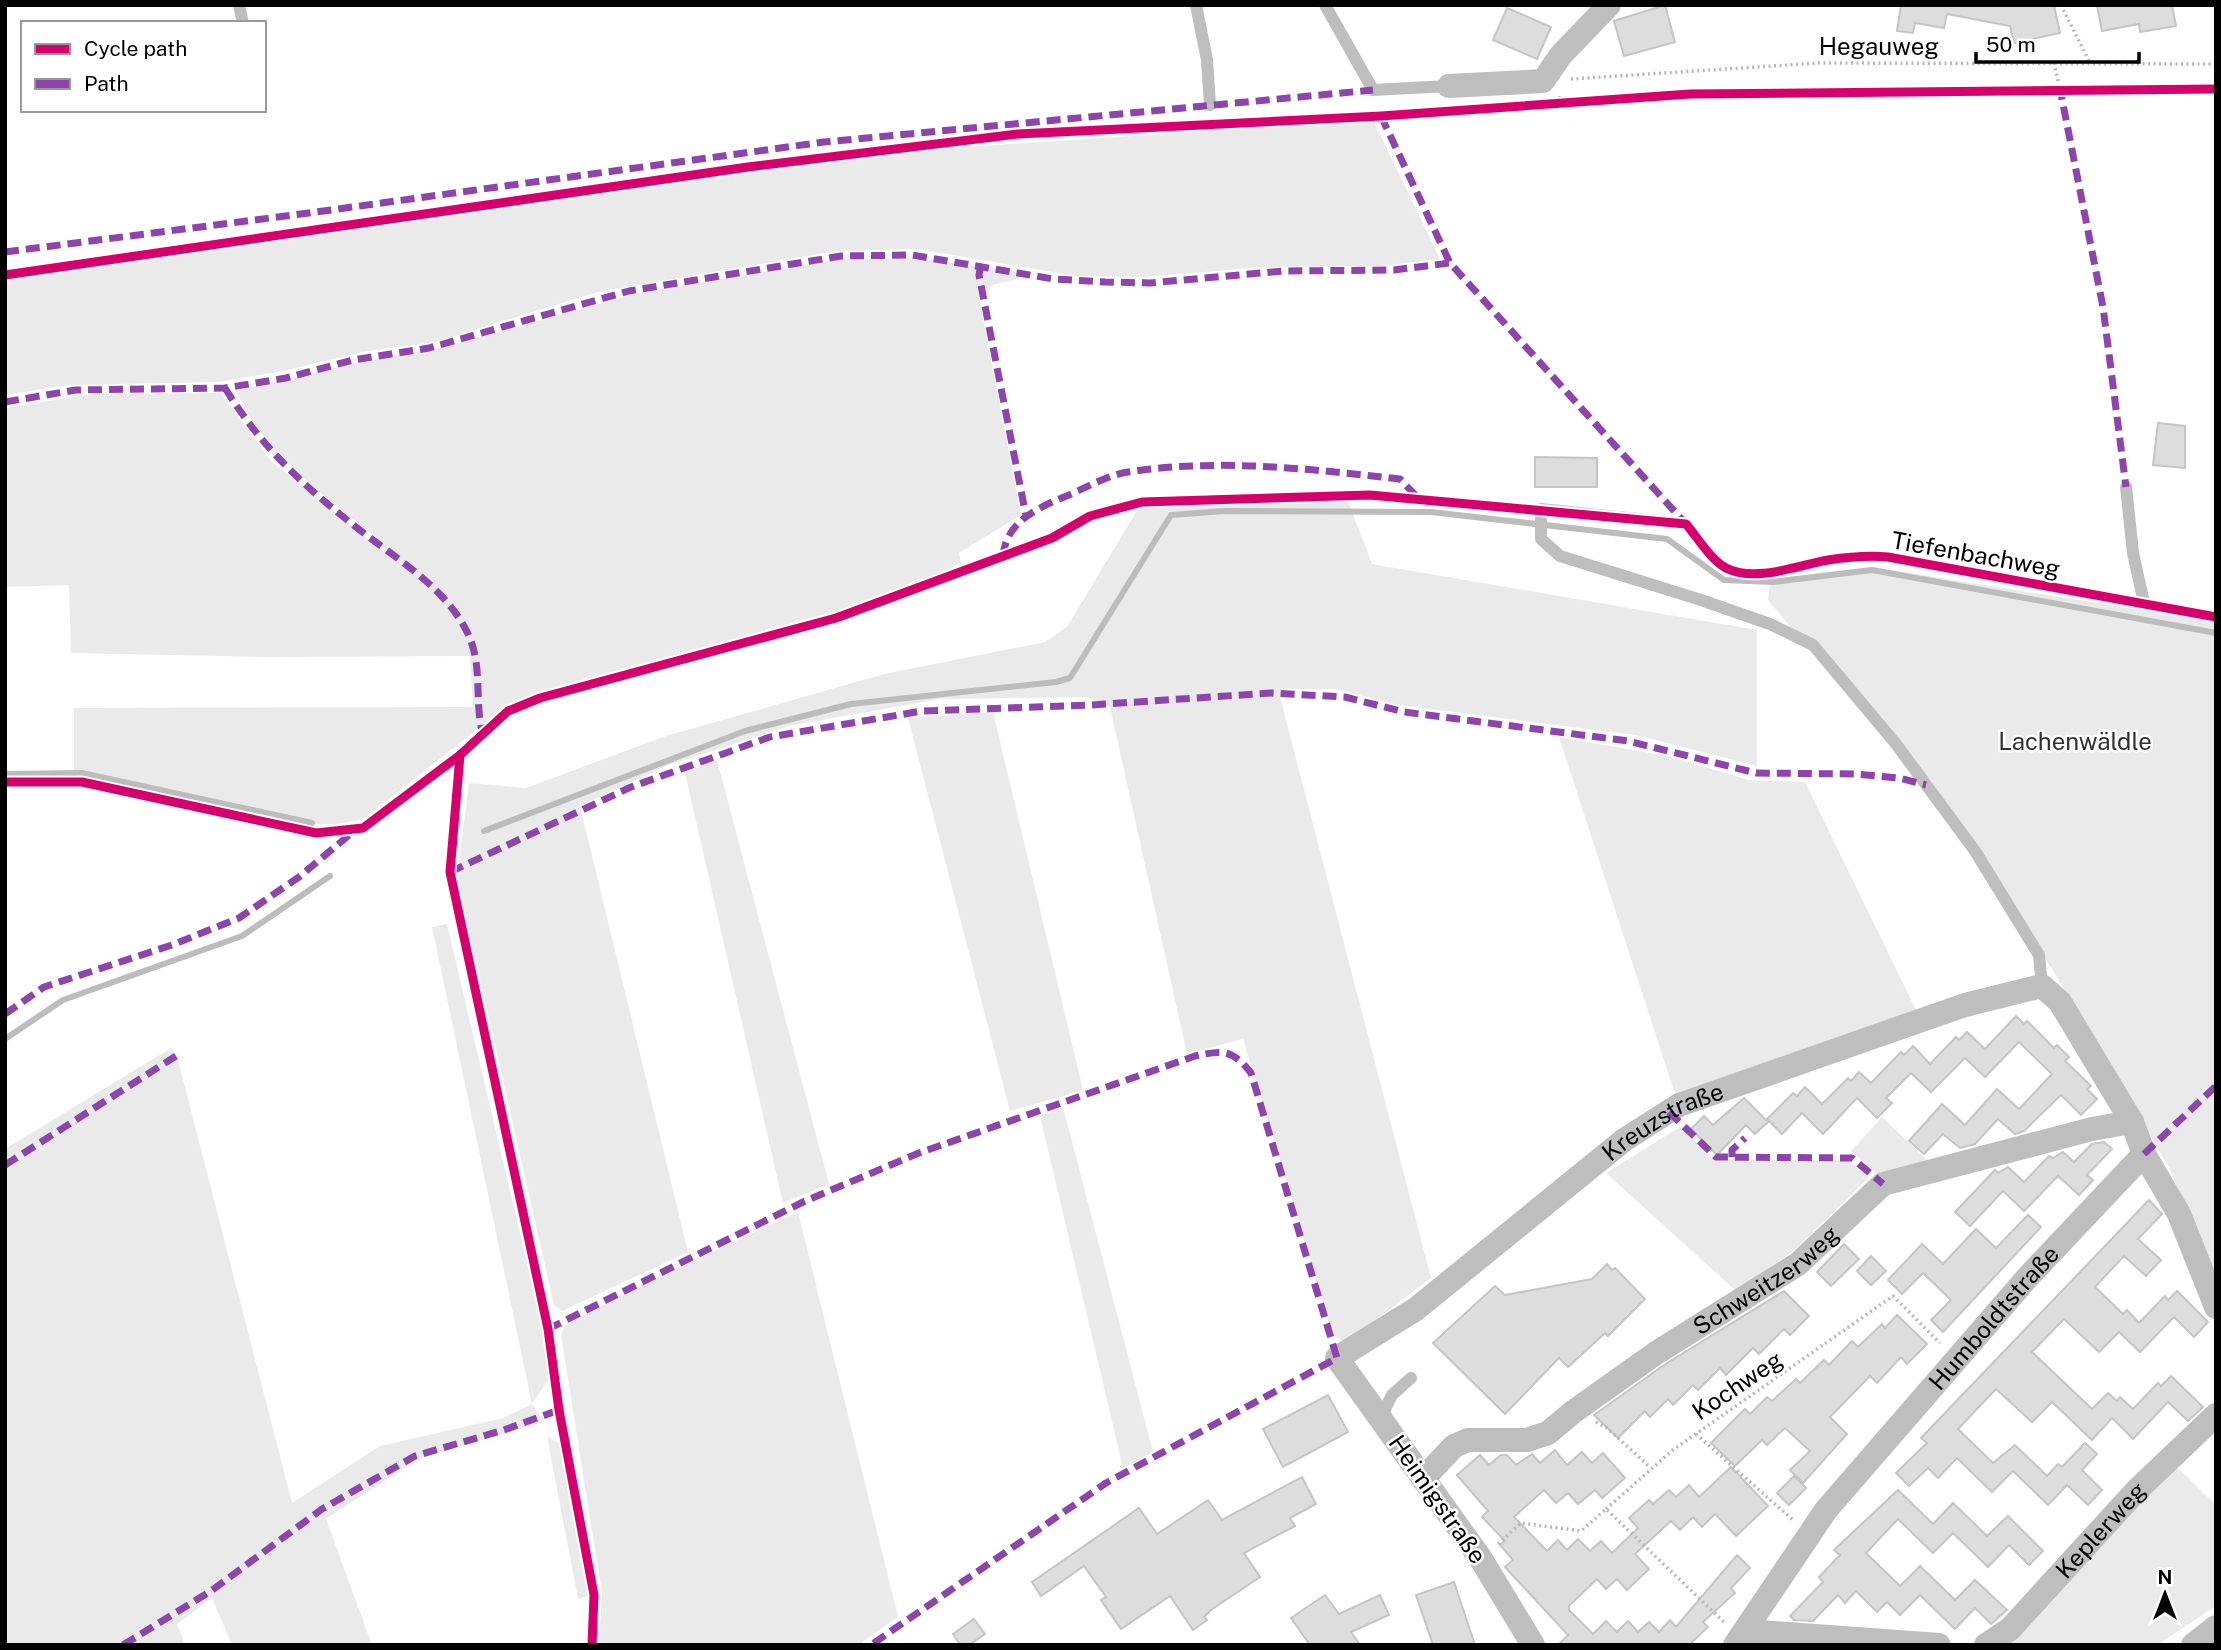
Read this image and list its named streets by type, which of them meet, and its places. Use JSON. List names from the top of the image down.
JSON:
{
  "streets": {
    "street": [
      "Kreuzstraße",
      "Schweitzerweg",
      "Humboldtstraße",
      "Heimigstraße",
      "Keplerweg"
    ],
    "lane": ["Tiefenbachweg"],
    "path": ["Hegauweg", "Kochweg"]
  },
  "crossings": [
    ["Tiefenbachweg", "Kreuzstraße"],
    ["Kreuzstraße", "Heimigstraße"],
    ["Schweitzerweg", "Heimigstraße"],
    ["Humboldtstraße", "Kochweg"],
    ["Kochweg", "Heimigstraße"]
  ],
  "parks": ["Lachenwäldle"],
  "legend": ["Cycle path", "Path"],
  "scale_bar": "50 m",
  "north": "top"
}
